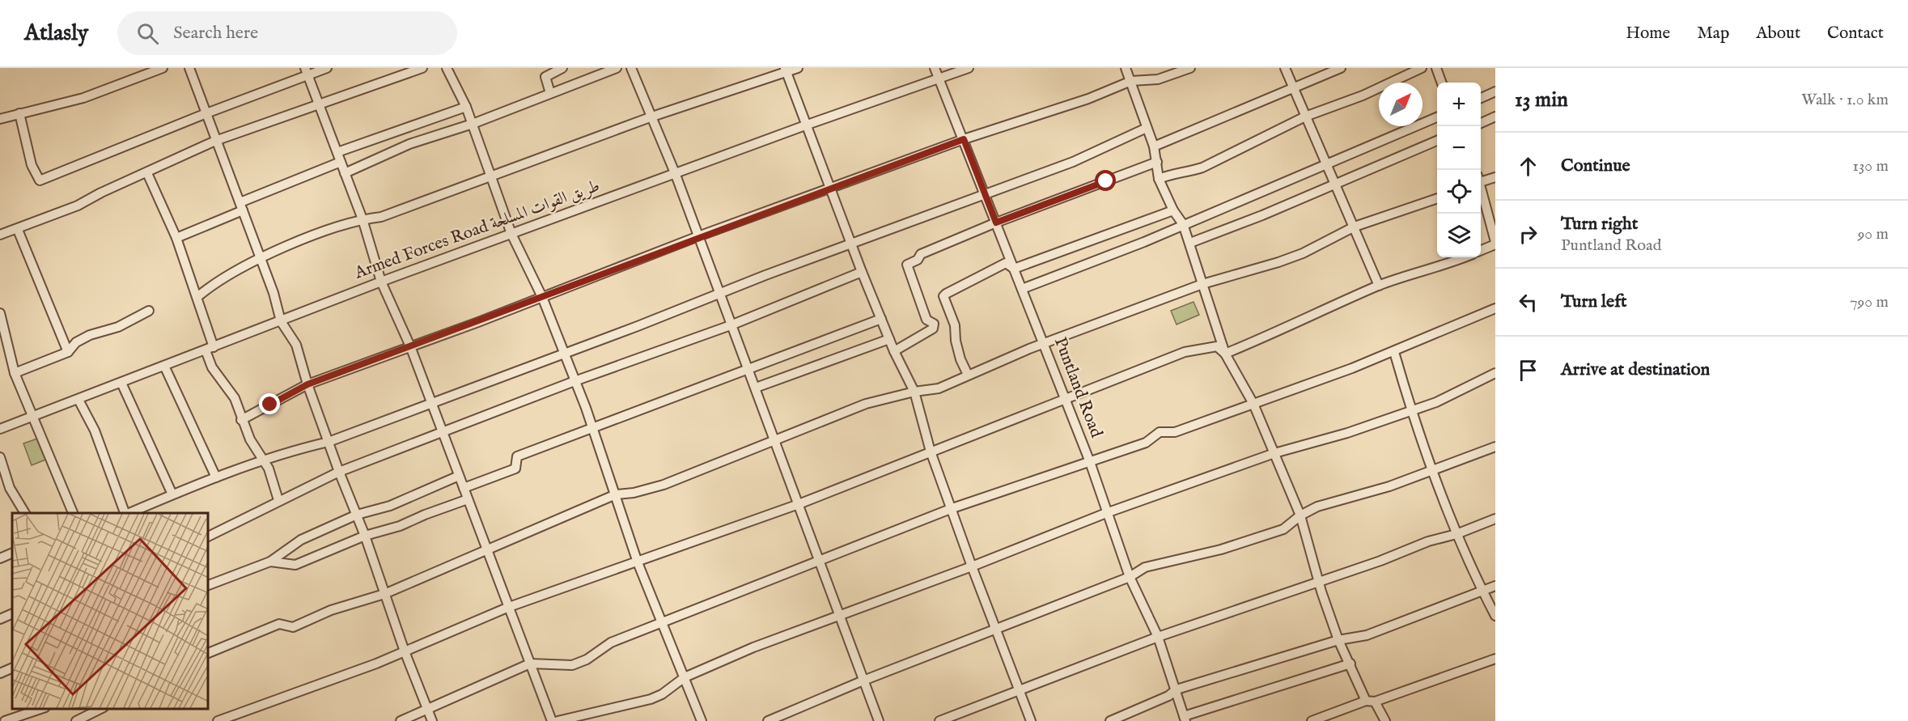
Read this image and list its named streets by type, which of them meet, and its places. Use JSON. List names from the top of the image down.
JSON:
{
  "streets": {
    "street": ["Armed Forces Road طريق القوات المسلحة", "Puntland Road"]
  },
  "crossings": [
    ["Armed Forces Road طريق القوات المسلحة", "Puntland Road"]
  ],
  "north": "top right",
  "page": {
    "header": "Atlasly",
    "search": "Search here",
    "nav": [
      "Home",
      "Map",
      "About",
      "Contact"
    ],
    "heading": ["13 min", "Walk · 1.0 km"],
    "map_buttons": ["+", "−"],
    "list": [
      ["Continue", "130 m"],
      ["Turn right", "Puntland Road", "90 m"],
      ["Turn left", "790 m"],
      "Arrive at destination"
    ]
  }
}
